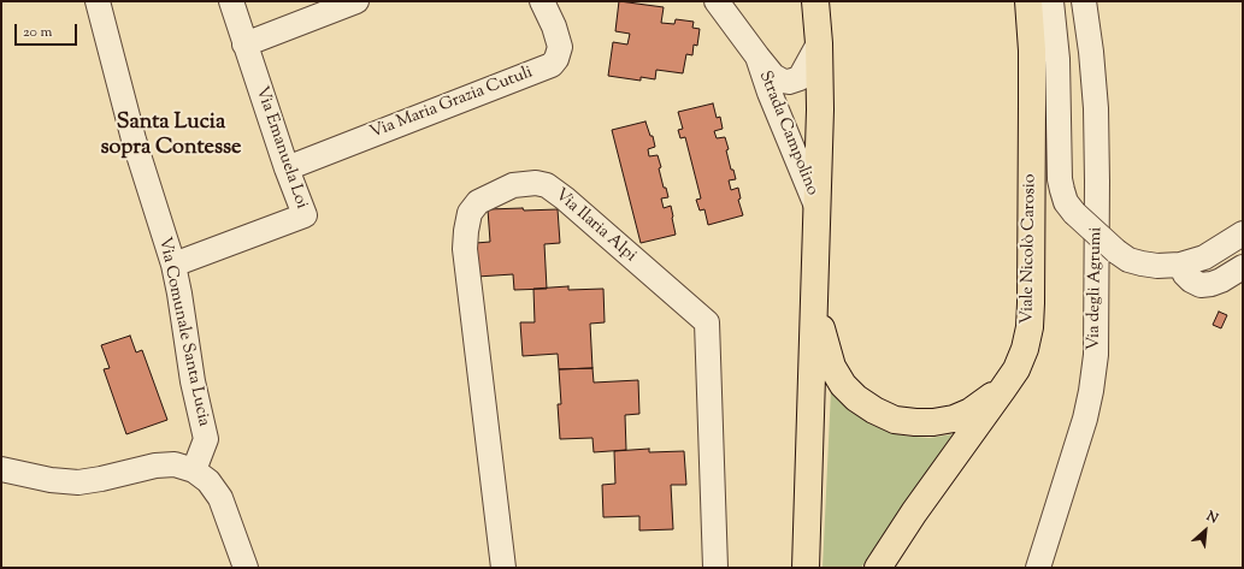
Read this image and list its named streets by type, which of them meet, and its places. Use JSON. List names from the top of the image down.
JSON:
{
  "streets": {
    "main road": ["Viale Nicolò Carosio"],
    "street": [
      "Via Maria Grazia Cutuli",
      "Strada Campolino",
      "Via Emanuela Loi",
      "Via Ilaria Alpi",
      "Via degli Agrumi",
      "Via Comunale Santa Lucia"
    ]
  },
  "crossings": [
    ["Via Maria Grazia Cutuli", "Via Emanuela Loi"],
    ["Via Emanuela Loi", "Via Comunale Santa Lucia"]
  ],
  "districts": ["Santa Lucia sopra Contesse"],
  "scale_bar": "20 m",
  "north": "top right"
}
